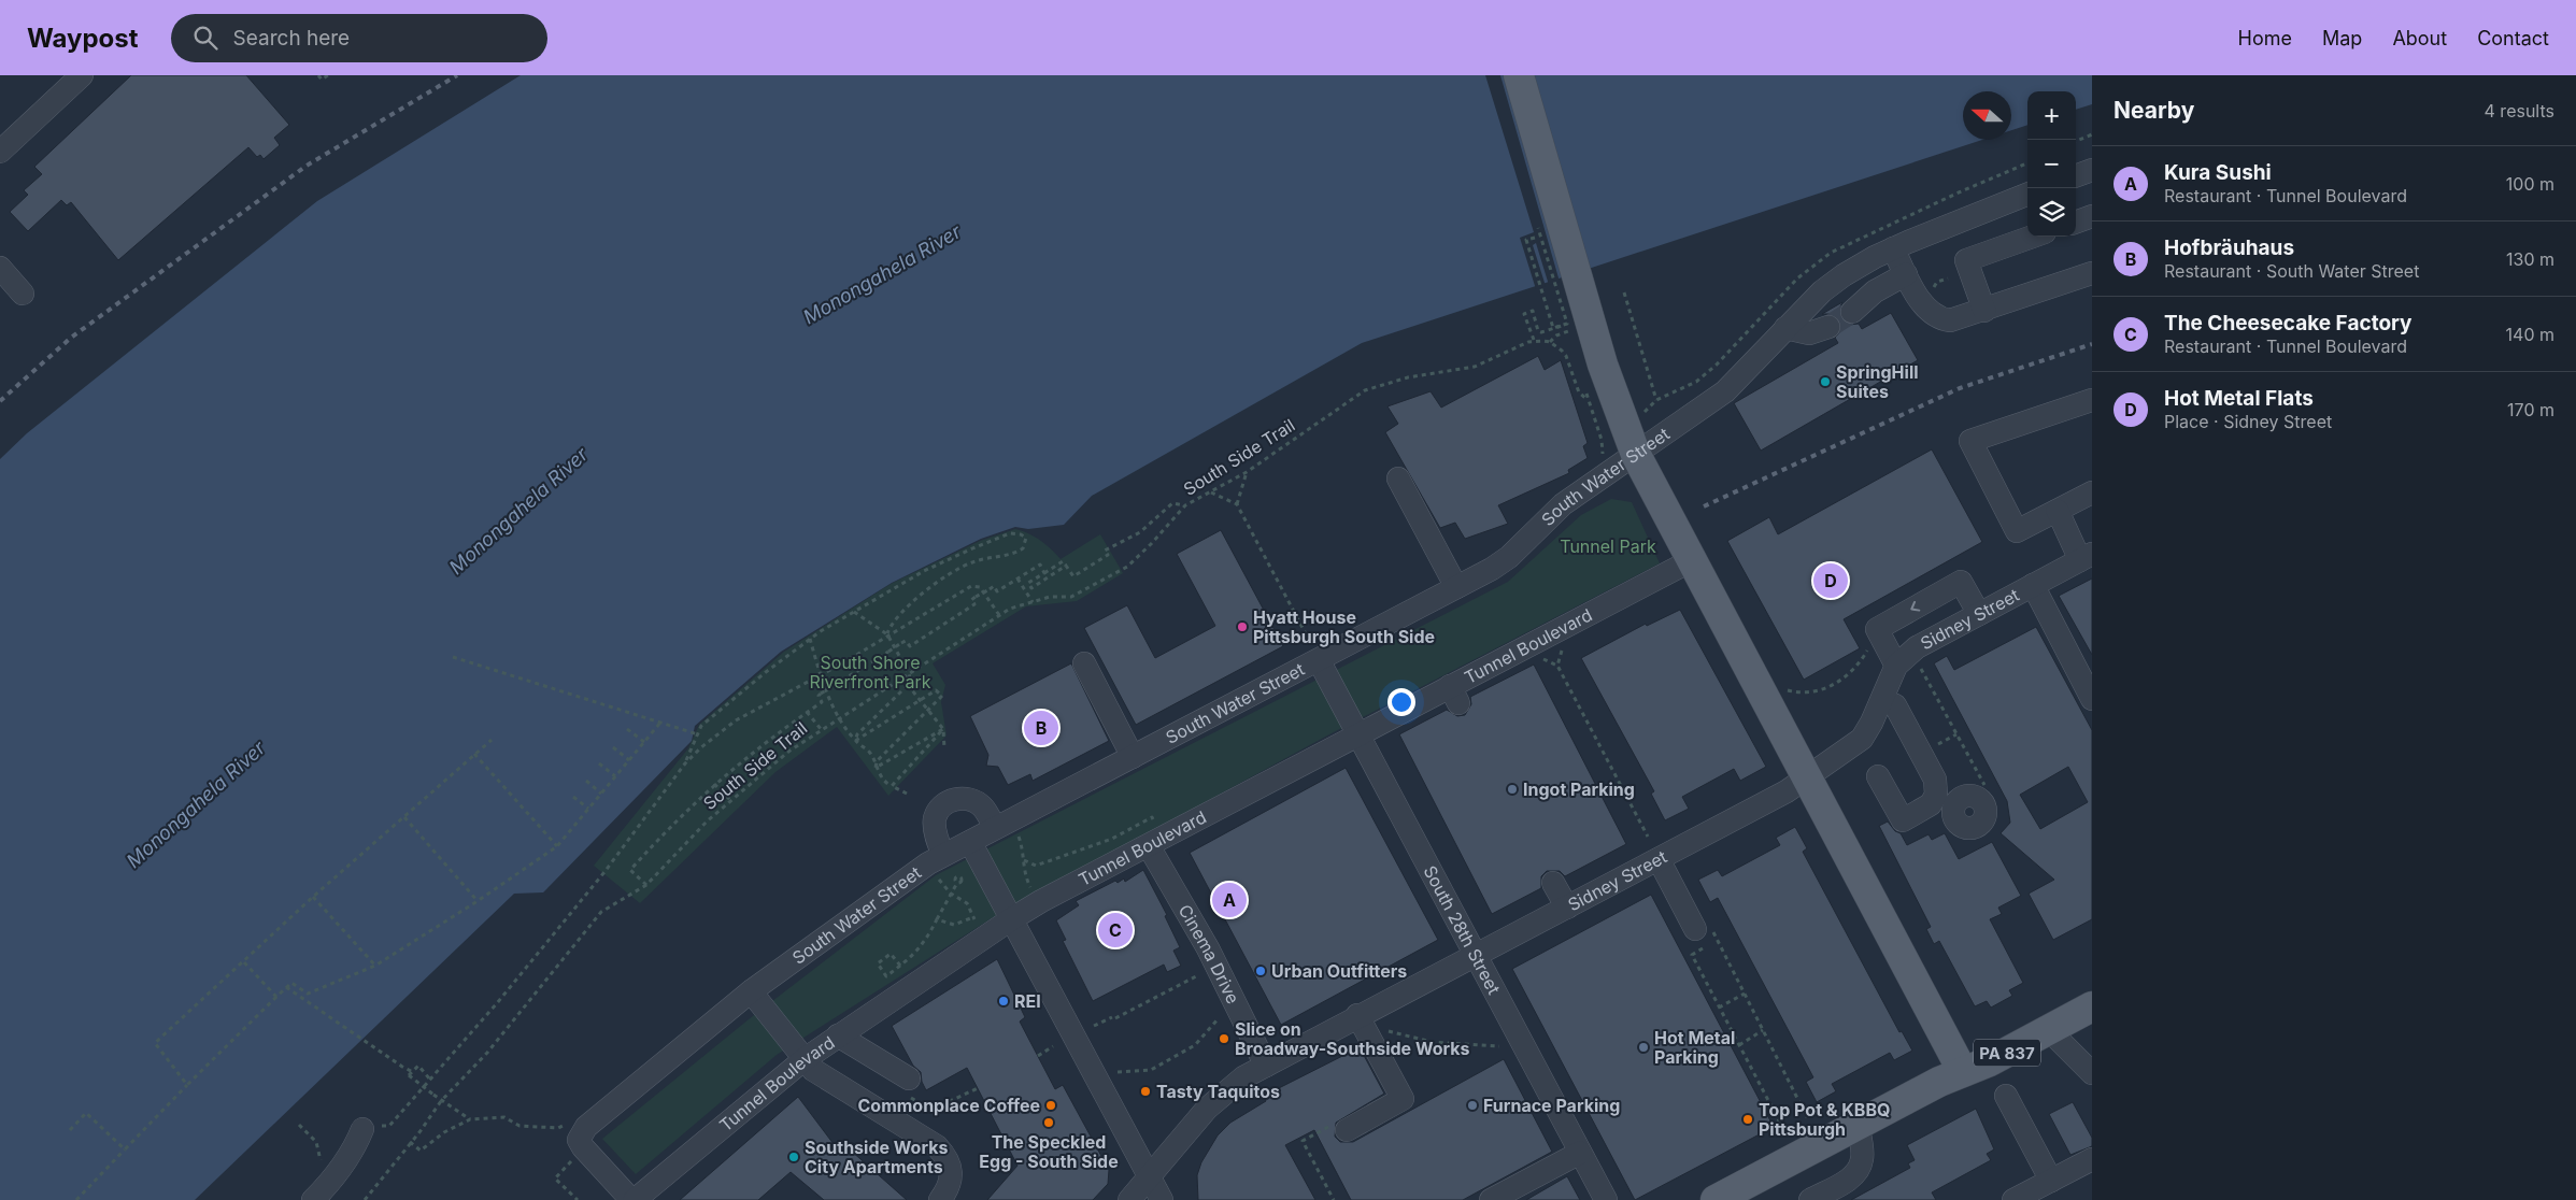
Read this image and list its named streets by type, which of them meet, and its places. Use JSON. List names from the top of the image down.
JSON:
{
  "streets": {
    "main road": ["PA 837"],
    "street": [
      "South Water Street",
      "Sidney Street",
      "Tunnel Boulevard",
      "South 28th Street",
      "Cinema Drive"
    ],
    "path": ["South Side Trail"]
  },
  "crossings": [
    ["South Water Street", "South 28th Street"],
    ["Sidney Street", "South 28th Street"],
    ["Sidney Street", "Cinema Drive"],
    ["Tunnel Boulevard", "South 28th Street"],
    ["Tunnel Boulevard", "Cinema Drive"]
  ],
  "water": ["Monongahela River"],
  "parks": ["Tunnel Park", "South Shore Riverfront Park"],
  "places": [
    "SpringHill Suites",
    "Hyatt House Pittsburgh South Side",
    "Ingot Parking",
    "Urban Outfitters",
    "REI",
    "Slice on Broadway-Southside Works",
    "Hot Metal Parking",
    "Tasty Taquitos",
    "Commonplace Coffee",
    "Furnace Parking",
    "Top Pot & KBBQ Pittsburgh",
    "The Speckled Egg - South Side",
    "Southside Works City Apartments"
  ],
  "north": "left",
  "page": {
    "header": "Waypost",
    "search": "Search here",
    "nav": [
      "Home",
      "Map",
      "About",
      "Contact"
    ],
    "heading": ["Nearby", "4 results"],
    "map_buttons": ["+", "−"],
    "list": [
      {
        "mark": "A",
        "name": "Kura Sushi",
        "note": "Restaurant · Tunnel Boulevard",
        "value": "100 m"
      },
      {
        "mark": "B",
        "name": "Hofbräuhaus",
        "note": "Restaurant · South Water Street",
        "value": "130 m"
      },
      {
        "mark": "C",
        "name": "The Cheesecake Factory",
        "note": "Restaurant · Tunnel Boulevard",
        "value": "140 m"
      },
      {
        "mark": "D",
        "name": "Hot Metal Flats",
        "note": "Place · Sidney Street",
        "value": "170 m"
      }
    ],
    "pins": [
      "D",
      "B",
      "A",
      "C"
    ]
  }
}
